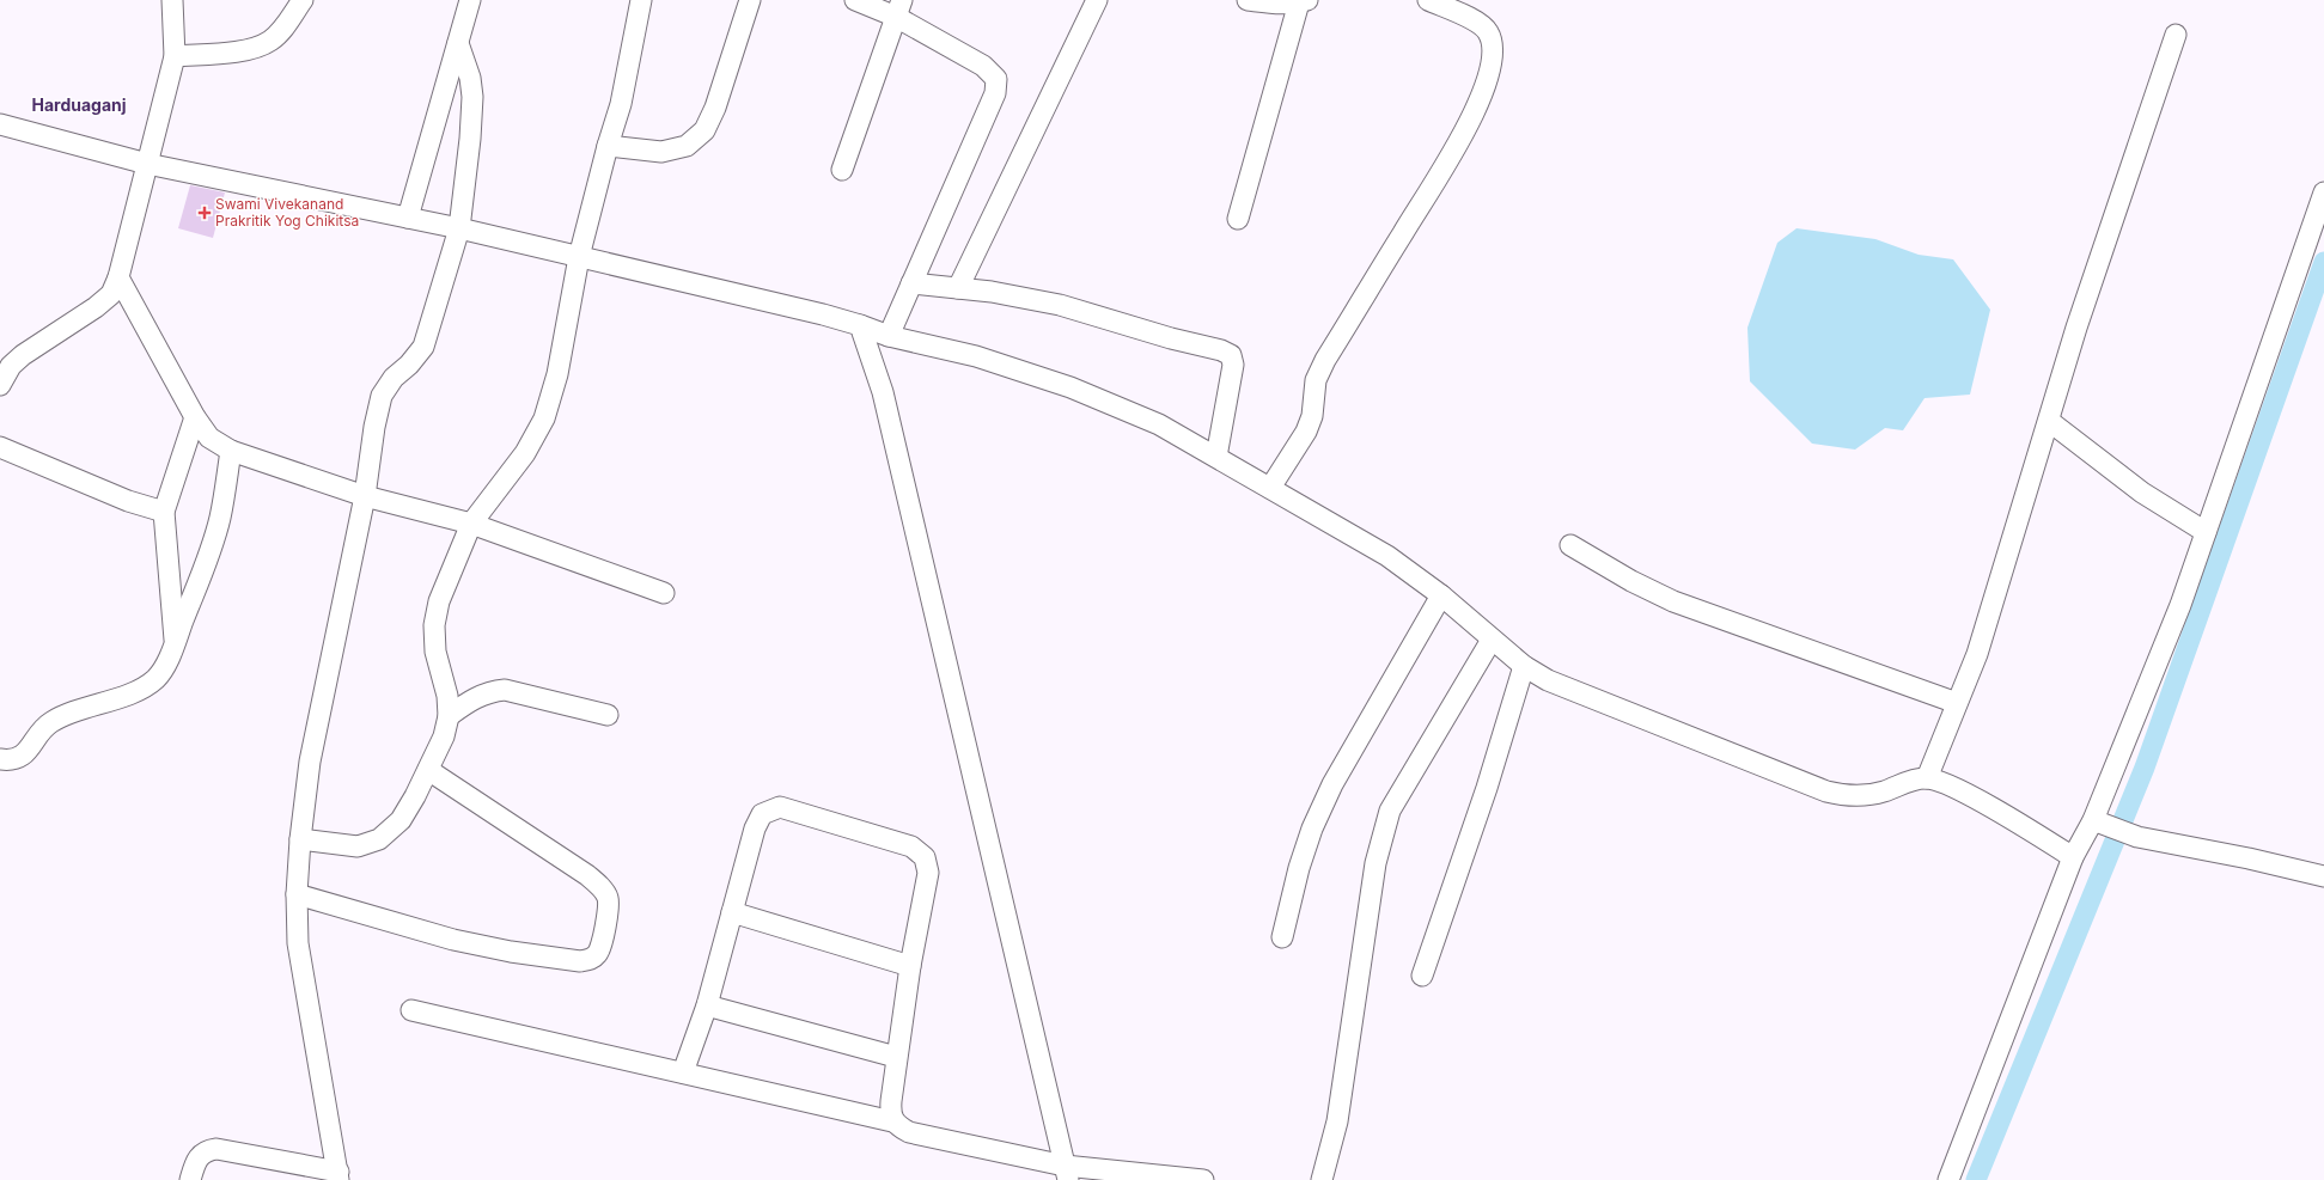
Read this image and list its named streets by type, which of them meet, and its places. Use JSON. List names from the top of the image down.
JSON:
{
  "districts": ["Harduaganj"],
  "places": {
    "health": ["Swami Vivekanand Prakritik Yog Chikitsa"]
  }
}
